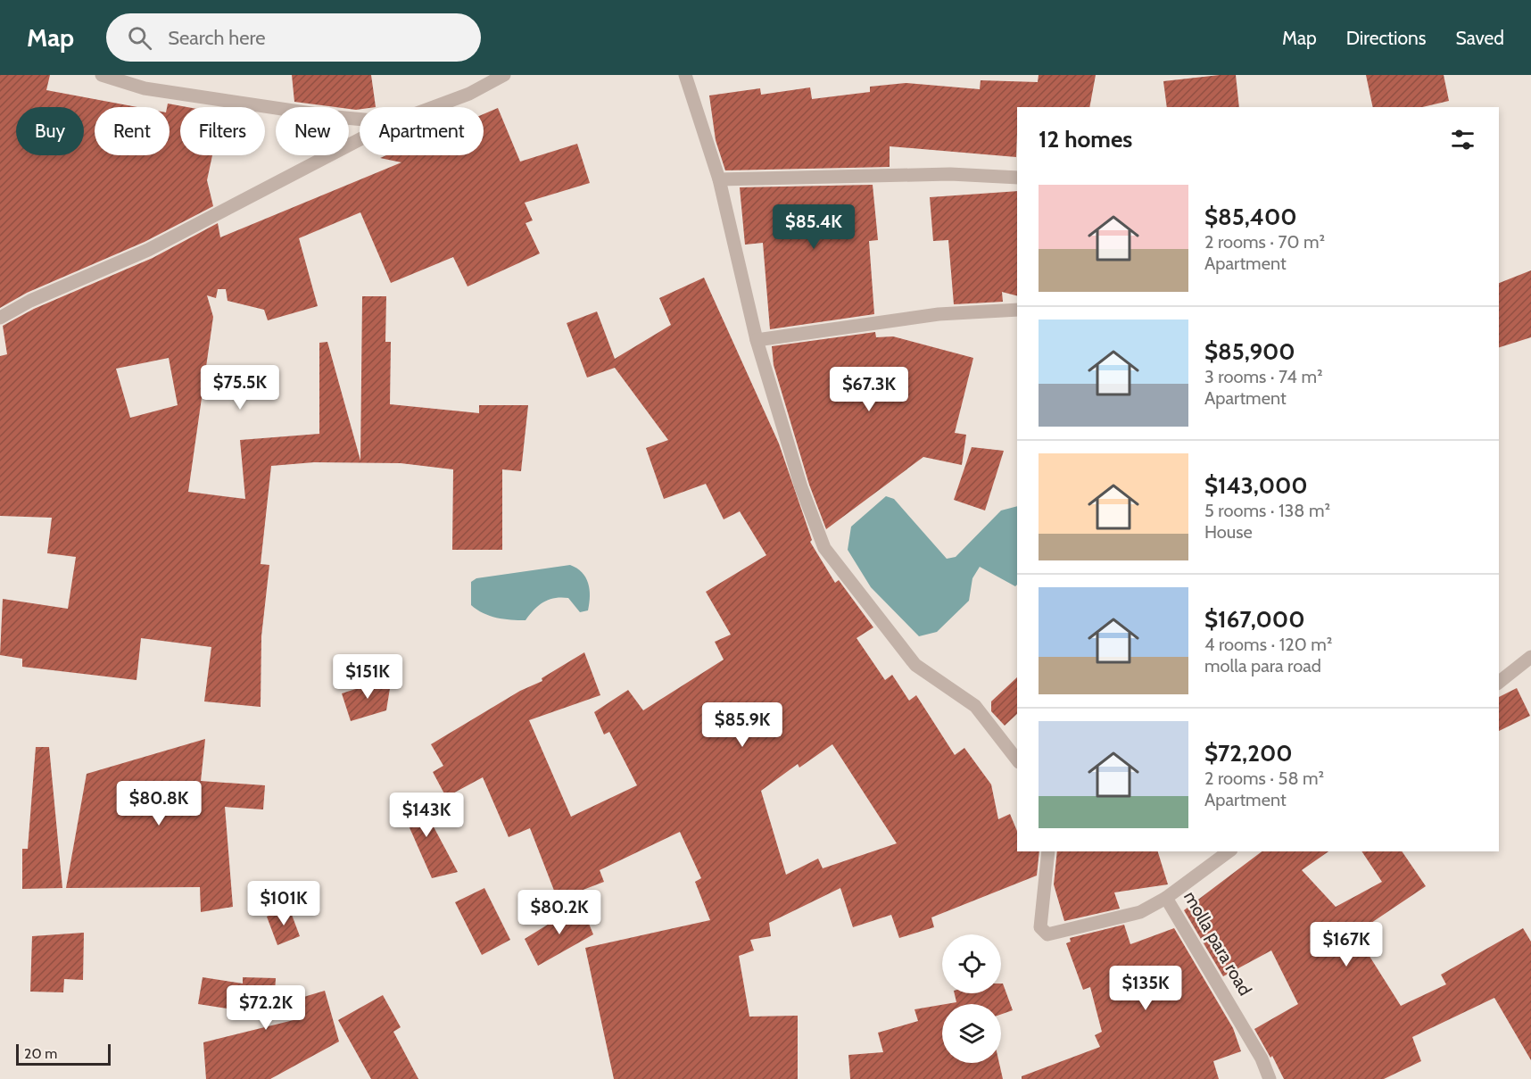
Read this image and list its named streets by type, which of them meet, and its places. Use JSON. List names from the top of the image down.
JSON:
{
  "streets": {
    "street": ["molla para road"]
  },
  "scale_bar": "20 m",
  "page": {
    "header": "Map",
    "search": "Search here",
    "nav": ["Map", "Directions", "Saved"],
    "chip": [
      "Buy",
      "Rent",
      "Filters",
      "New",
      "Apartment"
    ],
    "heading": "12 homes",
    "list": [
      {
        "name": "$85,400",
        "note": "2 rooms · 70 m² · Apartment"
      },
      {
        "name": "$85,900",
        "note": "3 rooms · 74 m² · Apartment"
      },
      {
        "name": "$143,000",
        "note": "5 rooms · 138 m² · House"
      },
      {
        "name": "$167,000",
        "note": "4 rooms · 120 m² · molla para road"
      },
      {
        "name": "$72,200",
        "note": "2 rooms · 58 m² · Apartment"
      }
    ],
    "price": [
      "$85.4K",
      "$75.5K",
      "$67.3K",
      "$151K",
      "$85.9K",
      "$80.8K",
      "$143K",
      "$101K",
      "$80.2K",
      "$167K",
      "$135K",
      "$72.2K"
    ],
    "scale": "20 m"
  }
}
